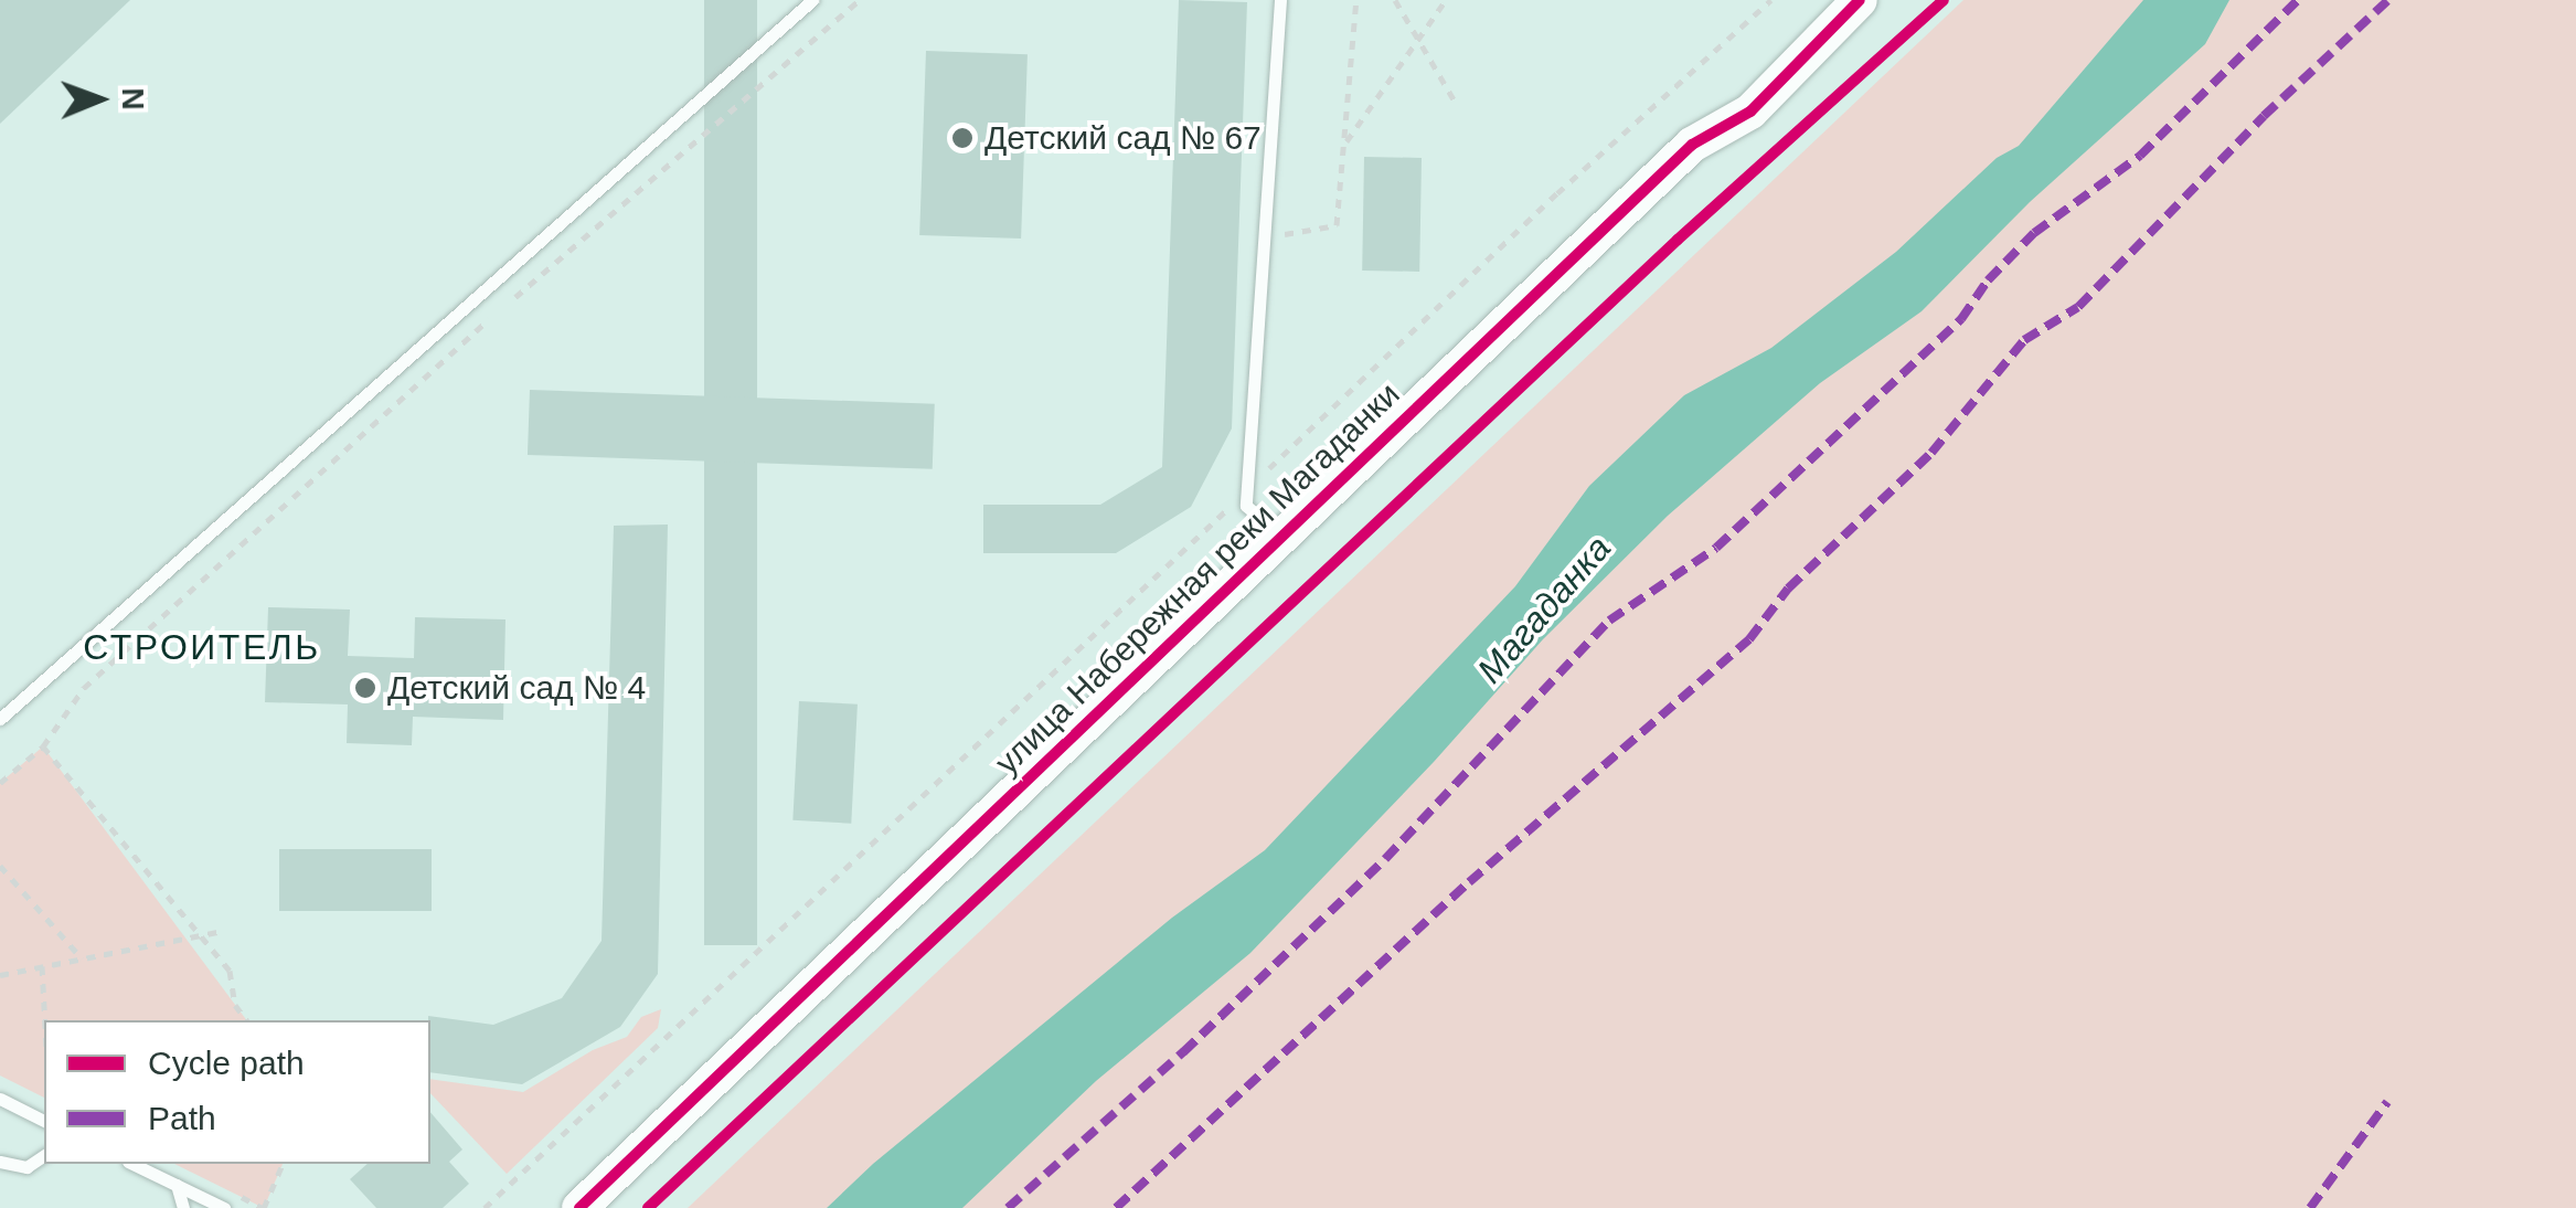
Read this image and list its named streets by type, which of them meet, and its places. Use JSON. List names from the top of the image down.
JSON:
{
  "streets": {
    "street": ["улица Набережная реки Магаданки"]
  },
  "districts": ["СТРОИТЕЛЬ"],
  "water": ["Магаданка"],
  "places": ["Детский сад № 67", "Детский сад № 4"],
  "legend": ["Cycle path", "Path"],
  "north": "right"
}
